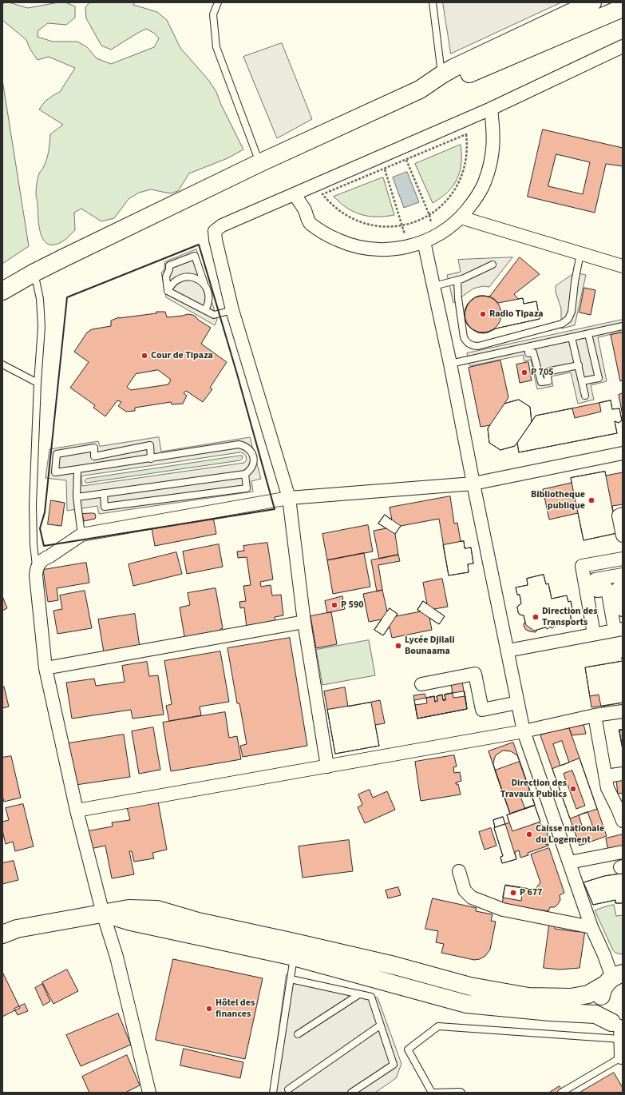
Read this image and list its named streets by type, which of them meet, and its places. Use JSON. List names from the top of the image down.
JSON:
{
  "places": [
    "Radio Tipaza",
    "Cour de Tipaza",
    "P 705",
    "Bibliotheque publique",
    "P 590",
    "Direction des Transports",
    "Lycée Djilali Bounaama",
    "Direction des Travaux Publics",
    "Caisse nationale du Logement",
    "P 677",
    "Hôtel des finances"
  ]
}
